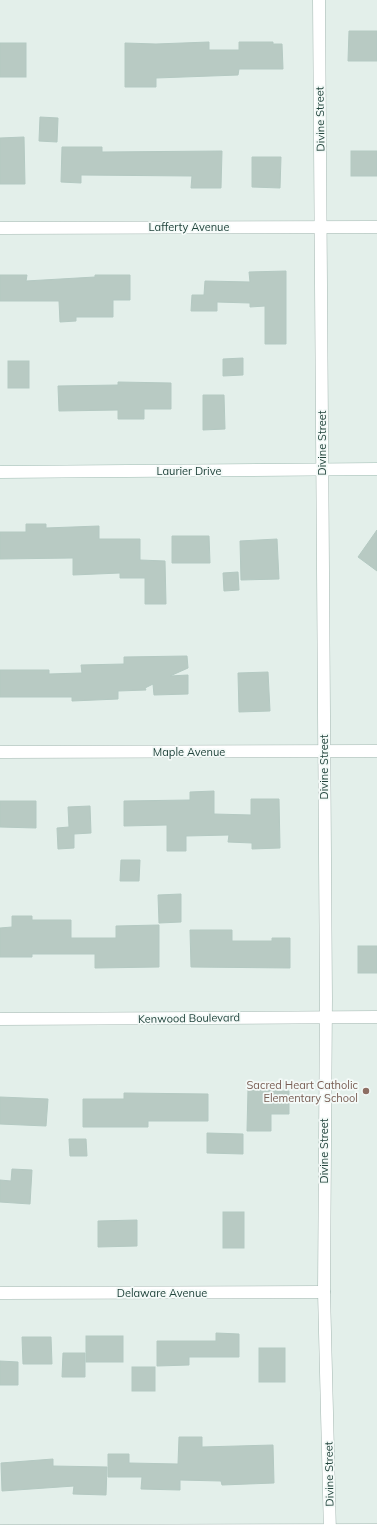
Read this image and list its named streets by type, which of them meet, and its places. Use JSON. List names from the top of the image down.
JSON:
{
  "streets": {
    "street": [
      "Divine Street",
      "Lafferty Avenue",
      "Laurier Drive",
      "Maple Avenue",
      "Kenwood Boulevard",
      "Delaware Avenue"
    ]
  },
  "crossings": [
    ["Divine Street", "Lafferty Avenue"],
    ["Divine Street", "Laurier Drive"],
    ["Divine Street", "Maple Avenue"],
    ["Divine Street", "Kenwood Boulevard"],
    ["Divine Street", "Delaware Avenue"]
  ],
  "places": ["Sacred Heart Catholic Elementary School"]
}
